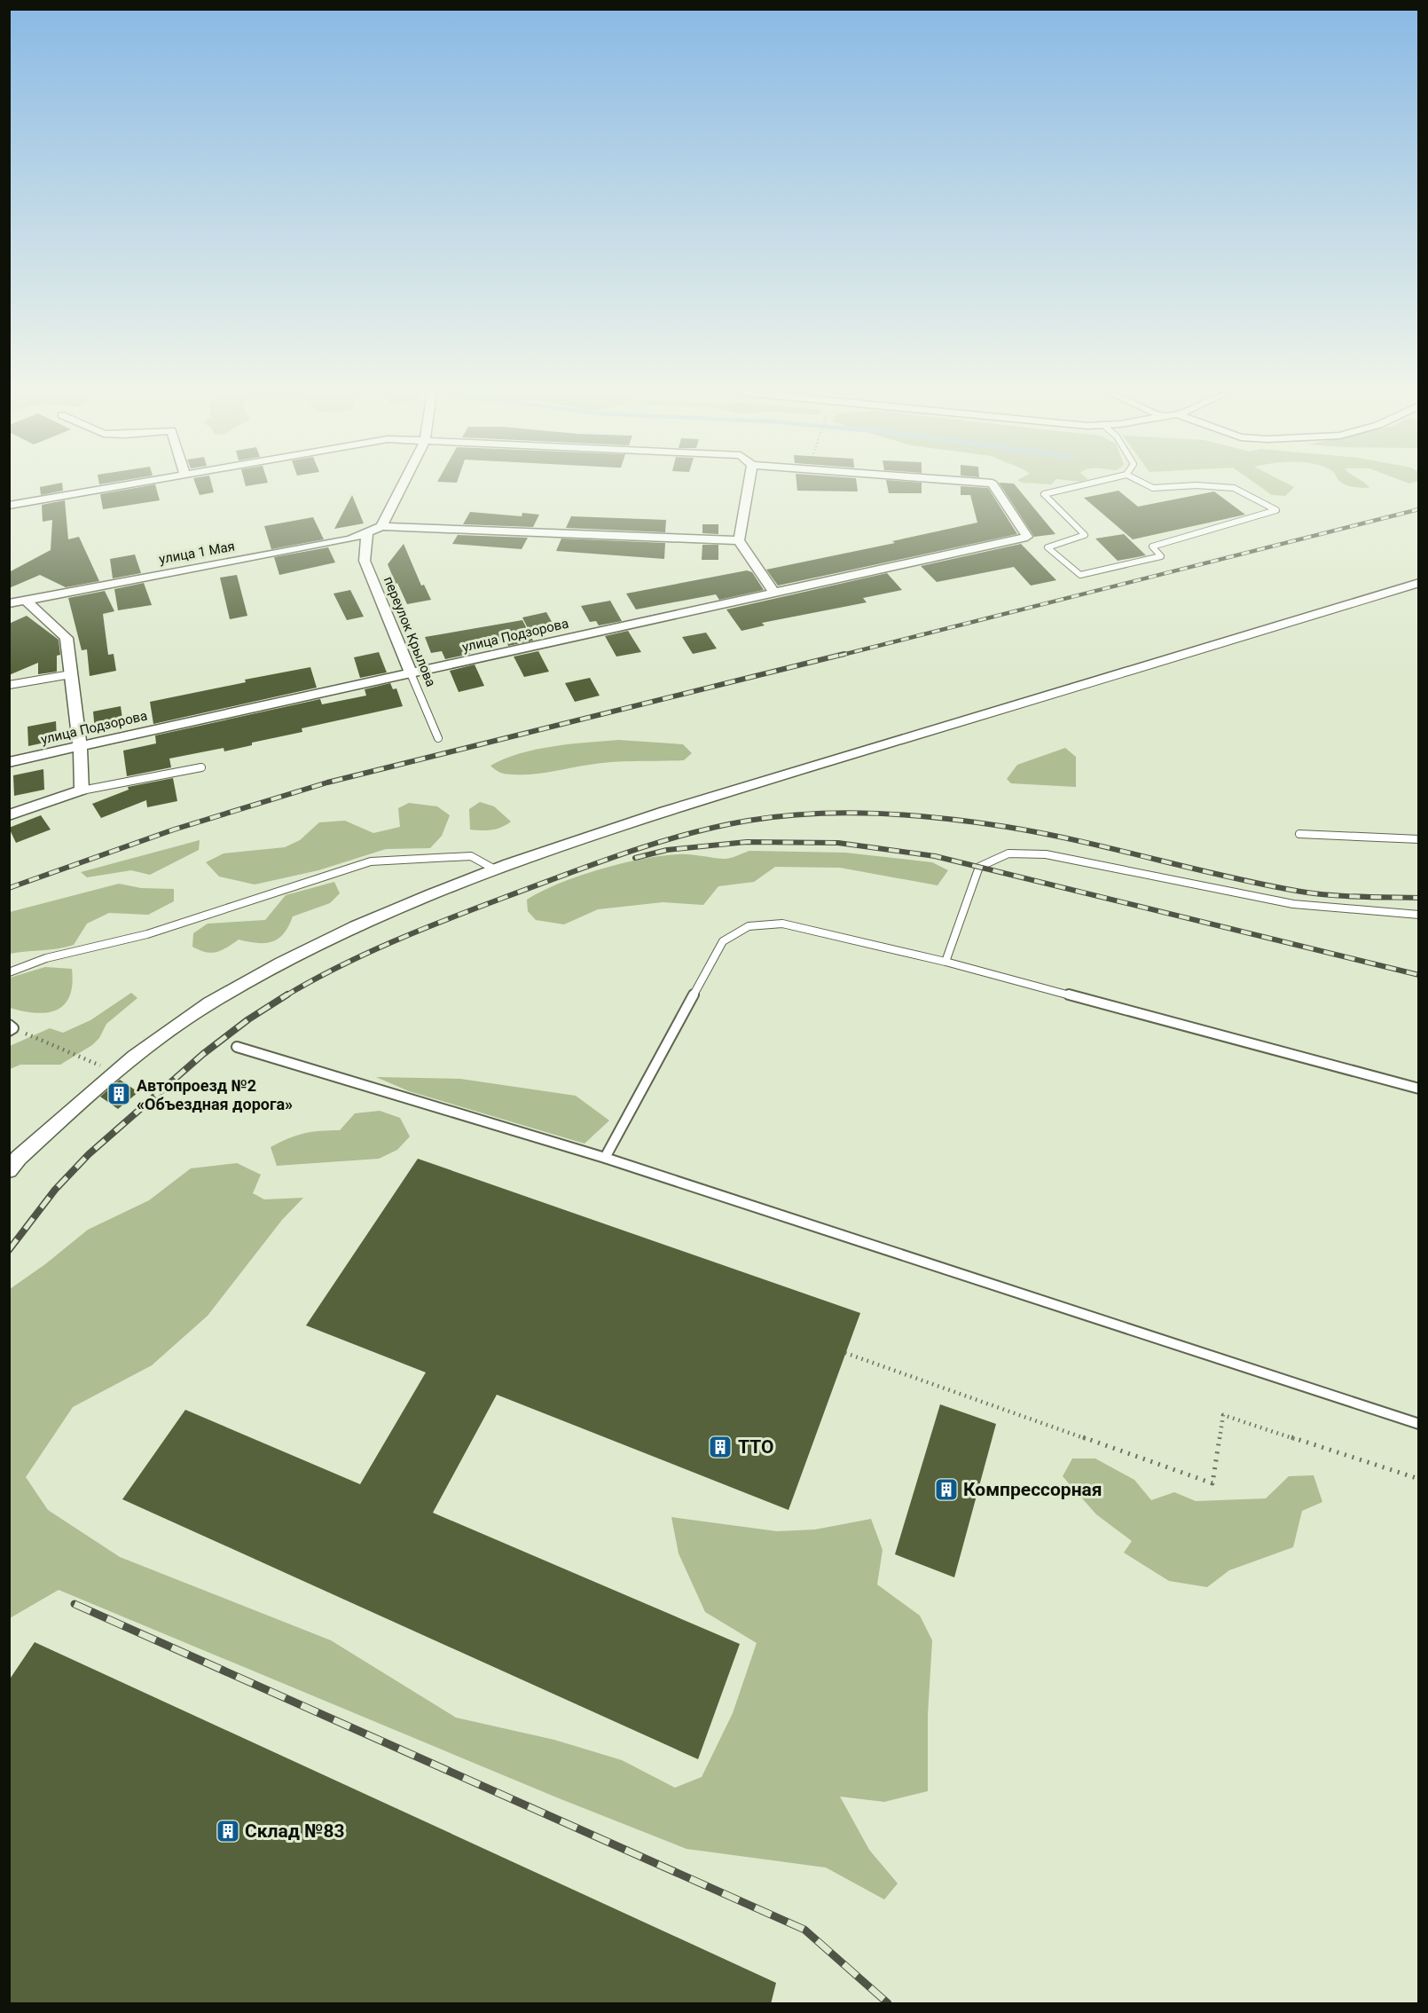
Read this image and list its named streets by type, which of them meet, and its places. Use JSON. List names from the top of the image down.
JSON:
{
  "streets": {
    "street": ["улица 1 Мая", "переулок Крылова", "улица Подзорова"]
  },
  "crossings": [
    ["улица 1 Мая", "переулок Крылова"],
    ["переулок Крылова", "улица Подзорова"]
  ],
  "places": {
    "building": [
      "Автопроезд №2 «Объездная дорога»",
      "ТТО",
      "Компрессорная",
      "Склад №83"
    ]
  }
}
